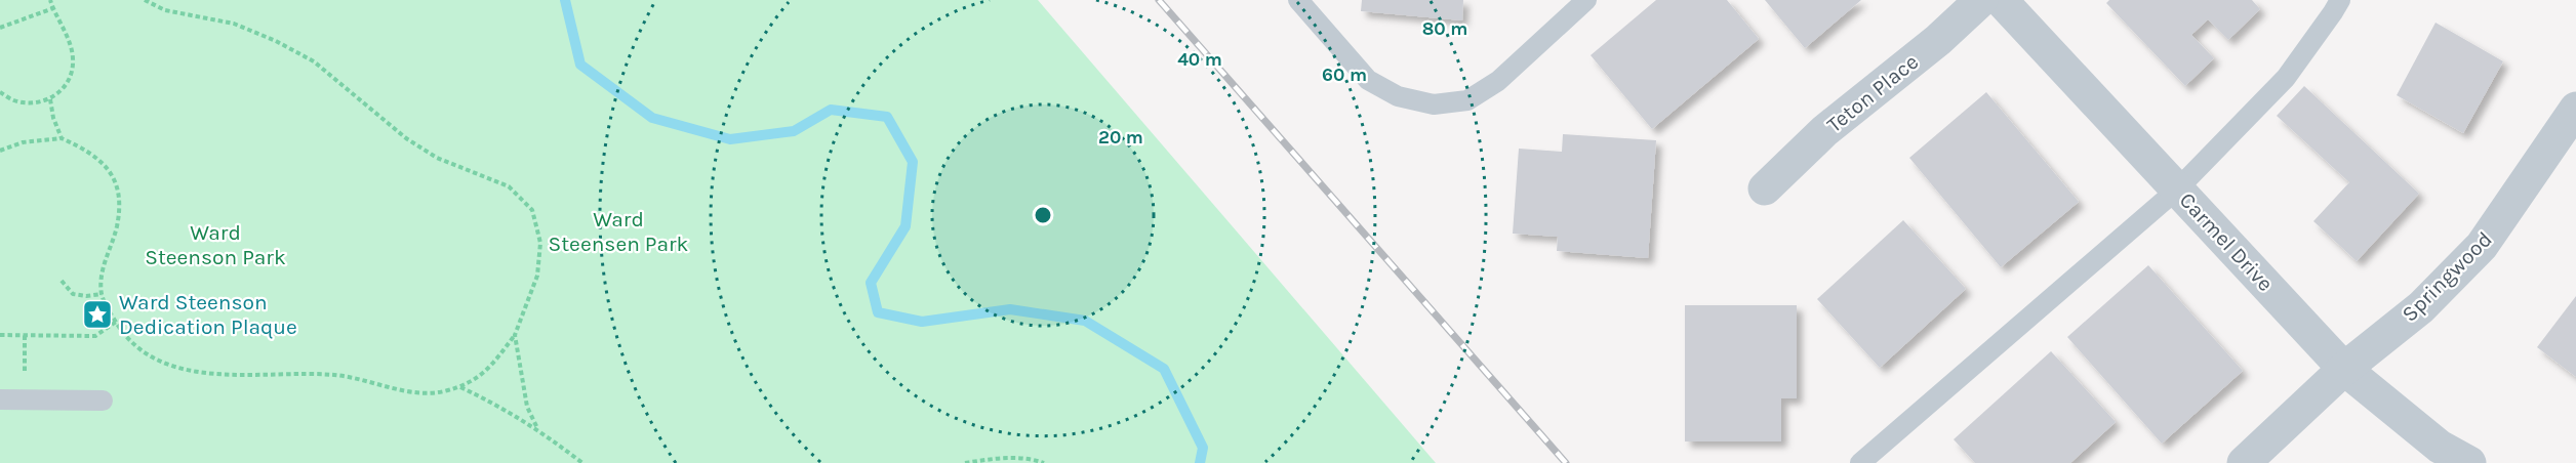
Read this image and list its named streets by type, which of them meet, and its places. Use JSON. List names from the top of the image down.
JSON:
{
  "streets": {
    "street": ["Teton Place", "Carmel Drive", "Springwood"]
  },
  "crossings": [
    ["Carmel Drive", "Springwood"]
  ],
  "parks": ["Ward Steensen Park", "Ward Steenson Park"],
  "places": {
    "place": ["Ward Steenson Dedication Plaque"]
  },
  "rings": [
    "80 m",
    "40 m",
    "60 m",
    "20 m"
  ]
}
